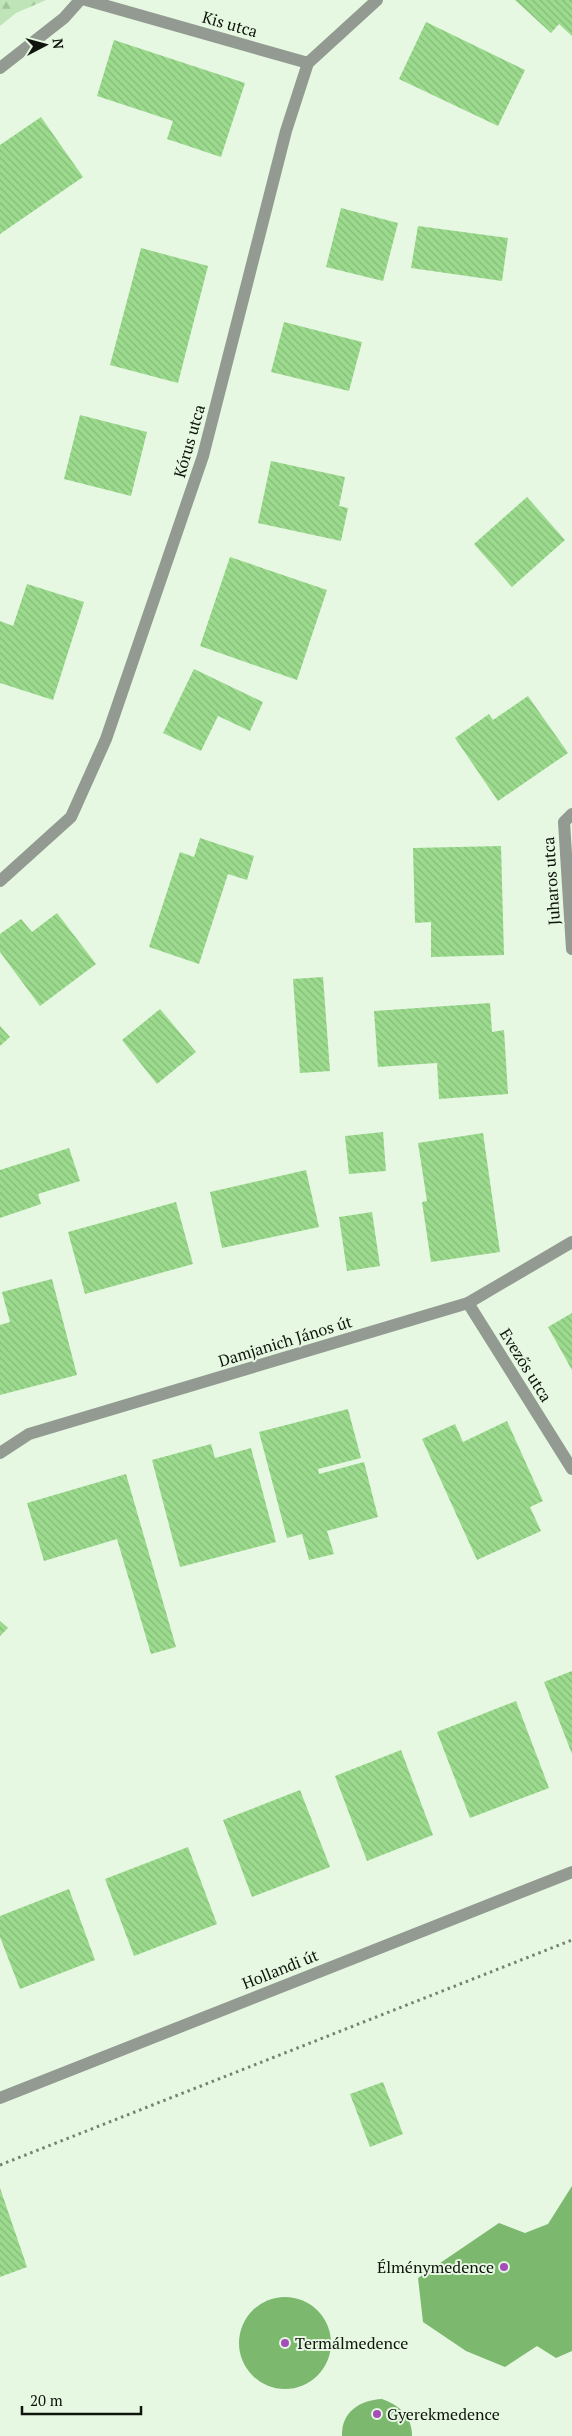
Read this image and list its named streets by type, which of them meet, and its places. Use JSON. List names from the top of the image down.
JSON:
{
  "streets": {
    "street": [
      "Kis utca",
      "Kórus utca",
      "Juharos utca",
      "Damjanich János út",
      "Evezős utca",
      "Hollandi út"
    ]
  },
  "crossings": [
    ["Kis utca", "Kórus utca"],
    ["Damjanich János út", "Evezős utca"]
  ],
  "places": ["Élménymedence", "Termálmedence", "Gyerekmedence"],
  "scale_bar": "20 m",
  "north": "right"
}
